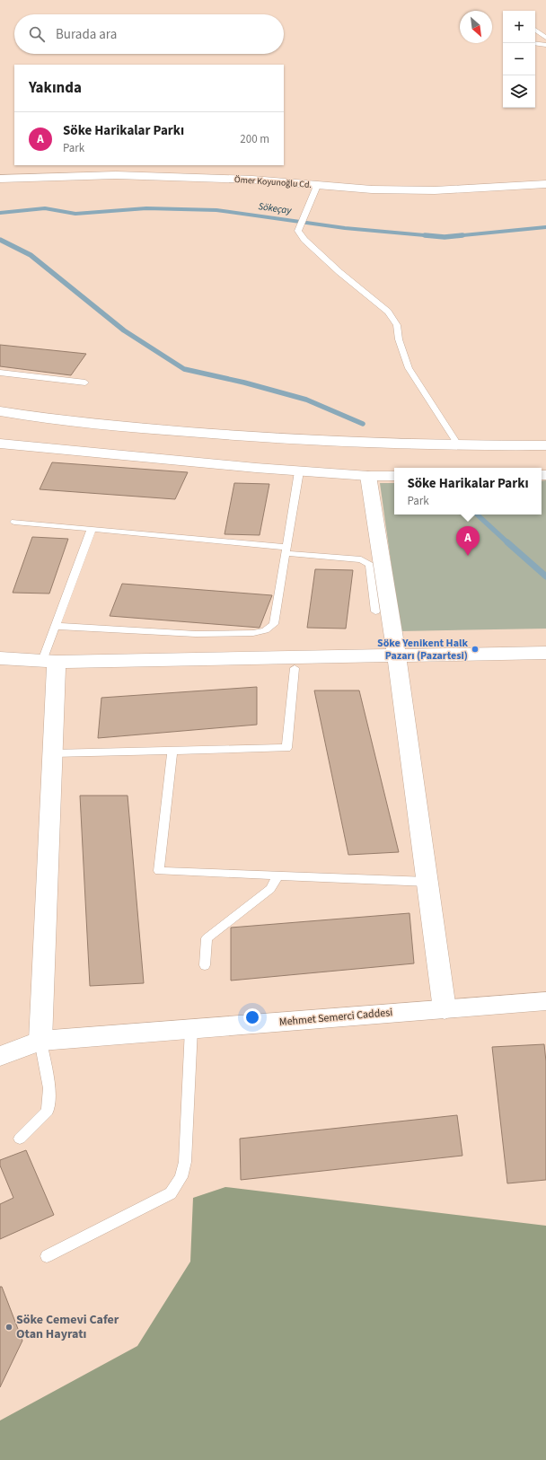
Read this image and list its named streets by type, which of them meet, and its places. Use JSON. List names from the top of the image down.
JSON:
{
  "streets": {
    "street": ["Ömer Koyunoğlu Cd.", "Mehmet Semerci Caddesi"]
  },
  "water": ["Sökeçay"],
  "places": ["Söke Yenikent Halk Pazarı (Pazartesi)", "Söke Cemevi Cafer Otan Hayratı"],
  "north": "bottom right",
  "page": {
    "map_buttons": ["+", "−"],
    "search": "Burada ara",
    "heading": "Yakında",
    "list": [
      {
        "mark": "A",
        "name": "Söke Harikalar Parkı",
        "note": "Park",
        "value": "200 m"
      }
    ],
    "popup": ["Söke Harikalar Parkı", "Park"],
    "pins": "A"
  }
}
